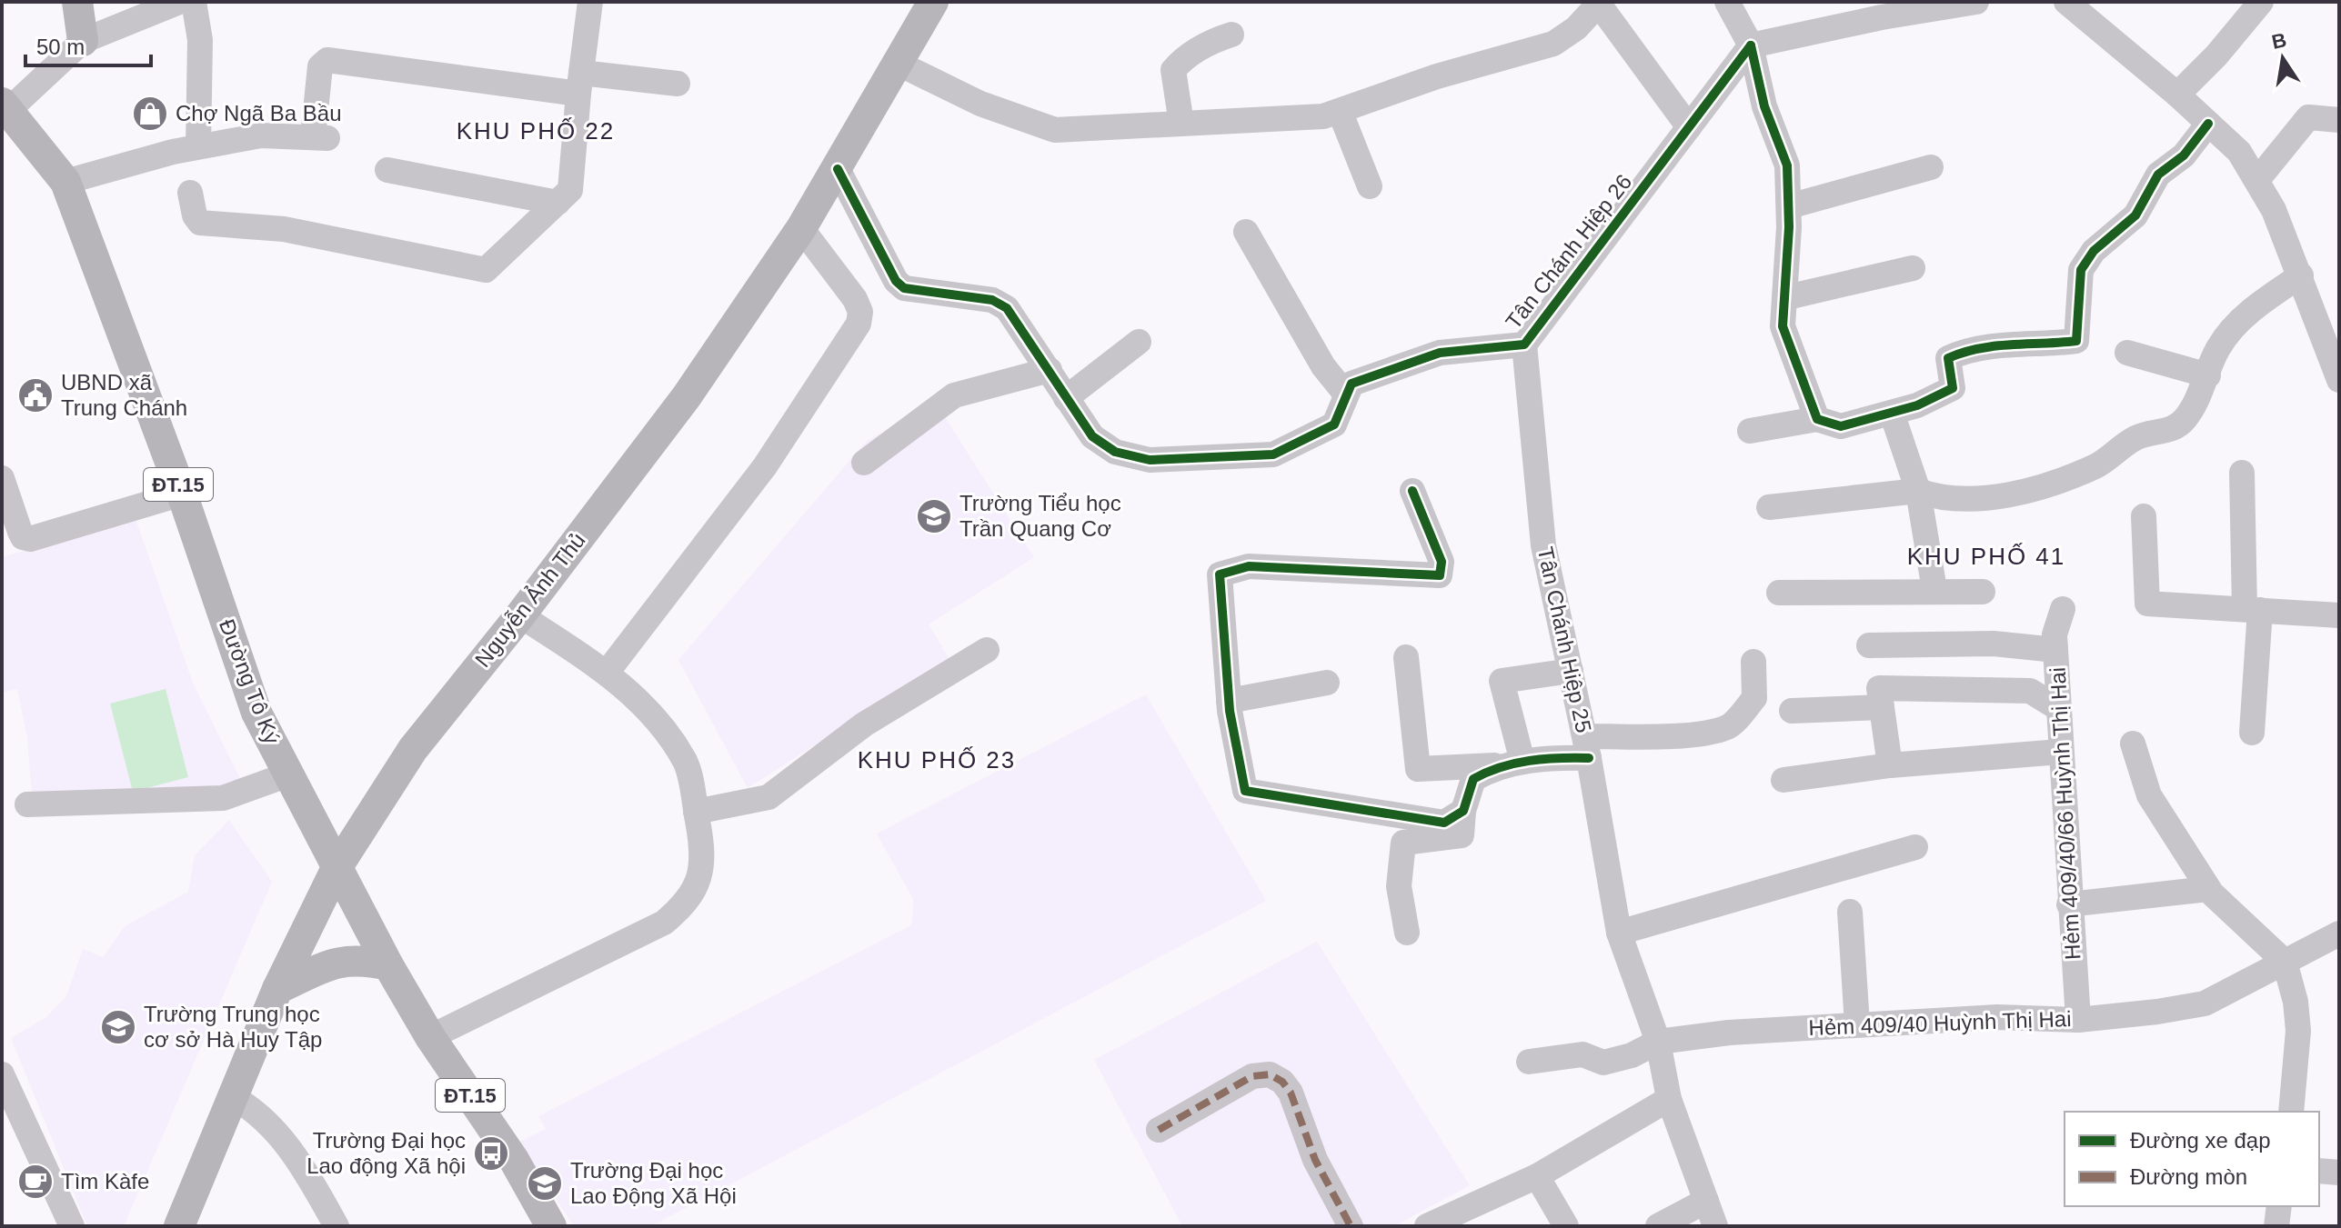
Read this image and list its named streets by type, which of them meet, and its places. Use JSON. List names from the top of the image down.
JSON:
{
  "streets": {
    "main road": ["ĐT.15", "Nguyễn Ảnh Thủ", "Đường Tô Ký"],
    "street": [
      "Tân Chánh Hiệp 26",
      "Tân Chánh Hiệp 25",
      "Hẻm 409/40/66 Huỳnh Thị Hai",
      "Hẻm 409/40 Huỳnh Thị Hai"
    ]
  },
  "crossings": [
    ["Tân Chánh Hiệp 26", "Tân Chánh Hiệp 25"],
    ["Nguyễn Ảnh Thủ", "Đường Tô Ký"],
    ["Tân Chánh Hiệp 25", "Hẻm 409/40 Huỳnh Thị Hai"],
    ["Hẻm 409/40/66 Huỳnh Thị Hai", "Hẻm 409/40 Huỳnh Thị Hai"]
  ],
  "districts": ["KHU PHỐ 22", "KHU PHỐ 41", "KHU PHỐ 23"],
  "places": {
    "shop": ["Chợ Ngã Ba Bầu"],
    "public building": ["UBND xã Trung Chánh"],
    "school or university": ["Trường Tiểu học Trần Quang Cơ", "Trường Trung học cơ sở Hà Huy Tập", "Trường Đại học Lao Động Xã Hội"],
    "bus stop": ["Trường Đại học Lao động Xã hội"],
    "cafe": ["Tìm Kàfe"]
  },
  "legend": ["Đường xe đạp", "Đường mòn"],
  "scale_bar": "50 m",
  "north": "top"
}
